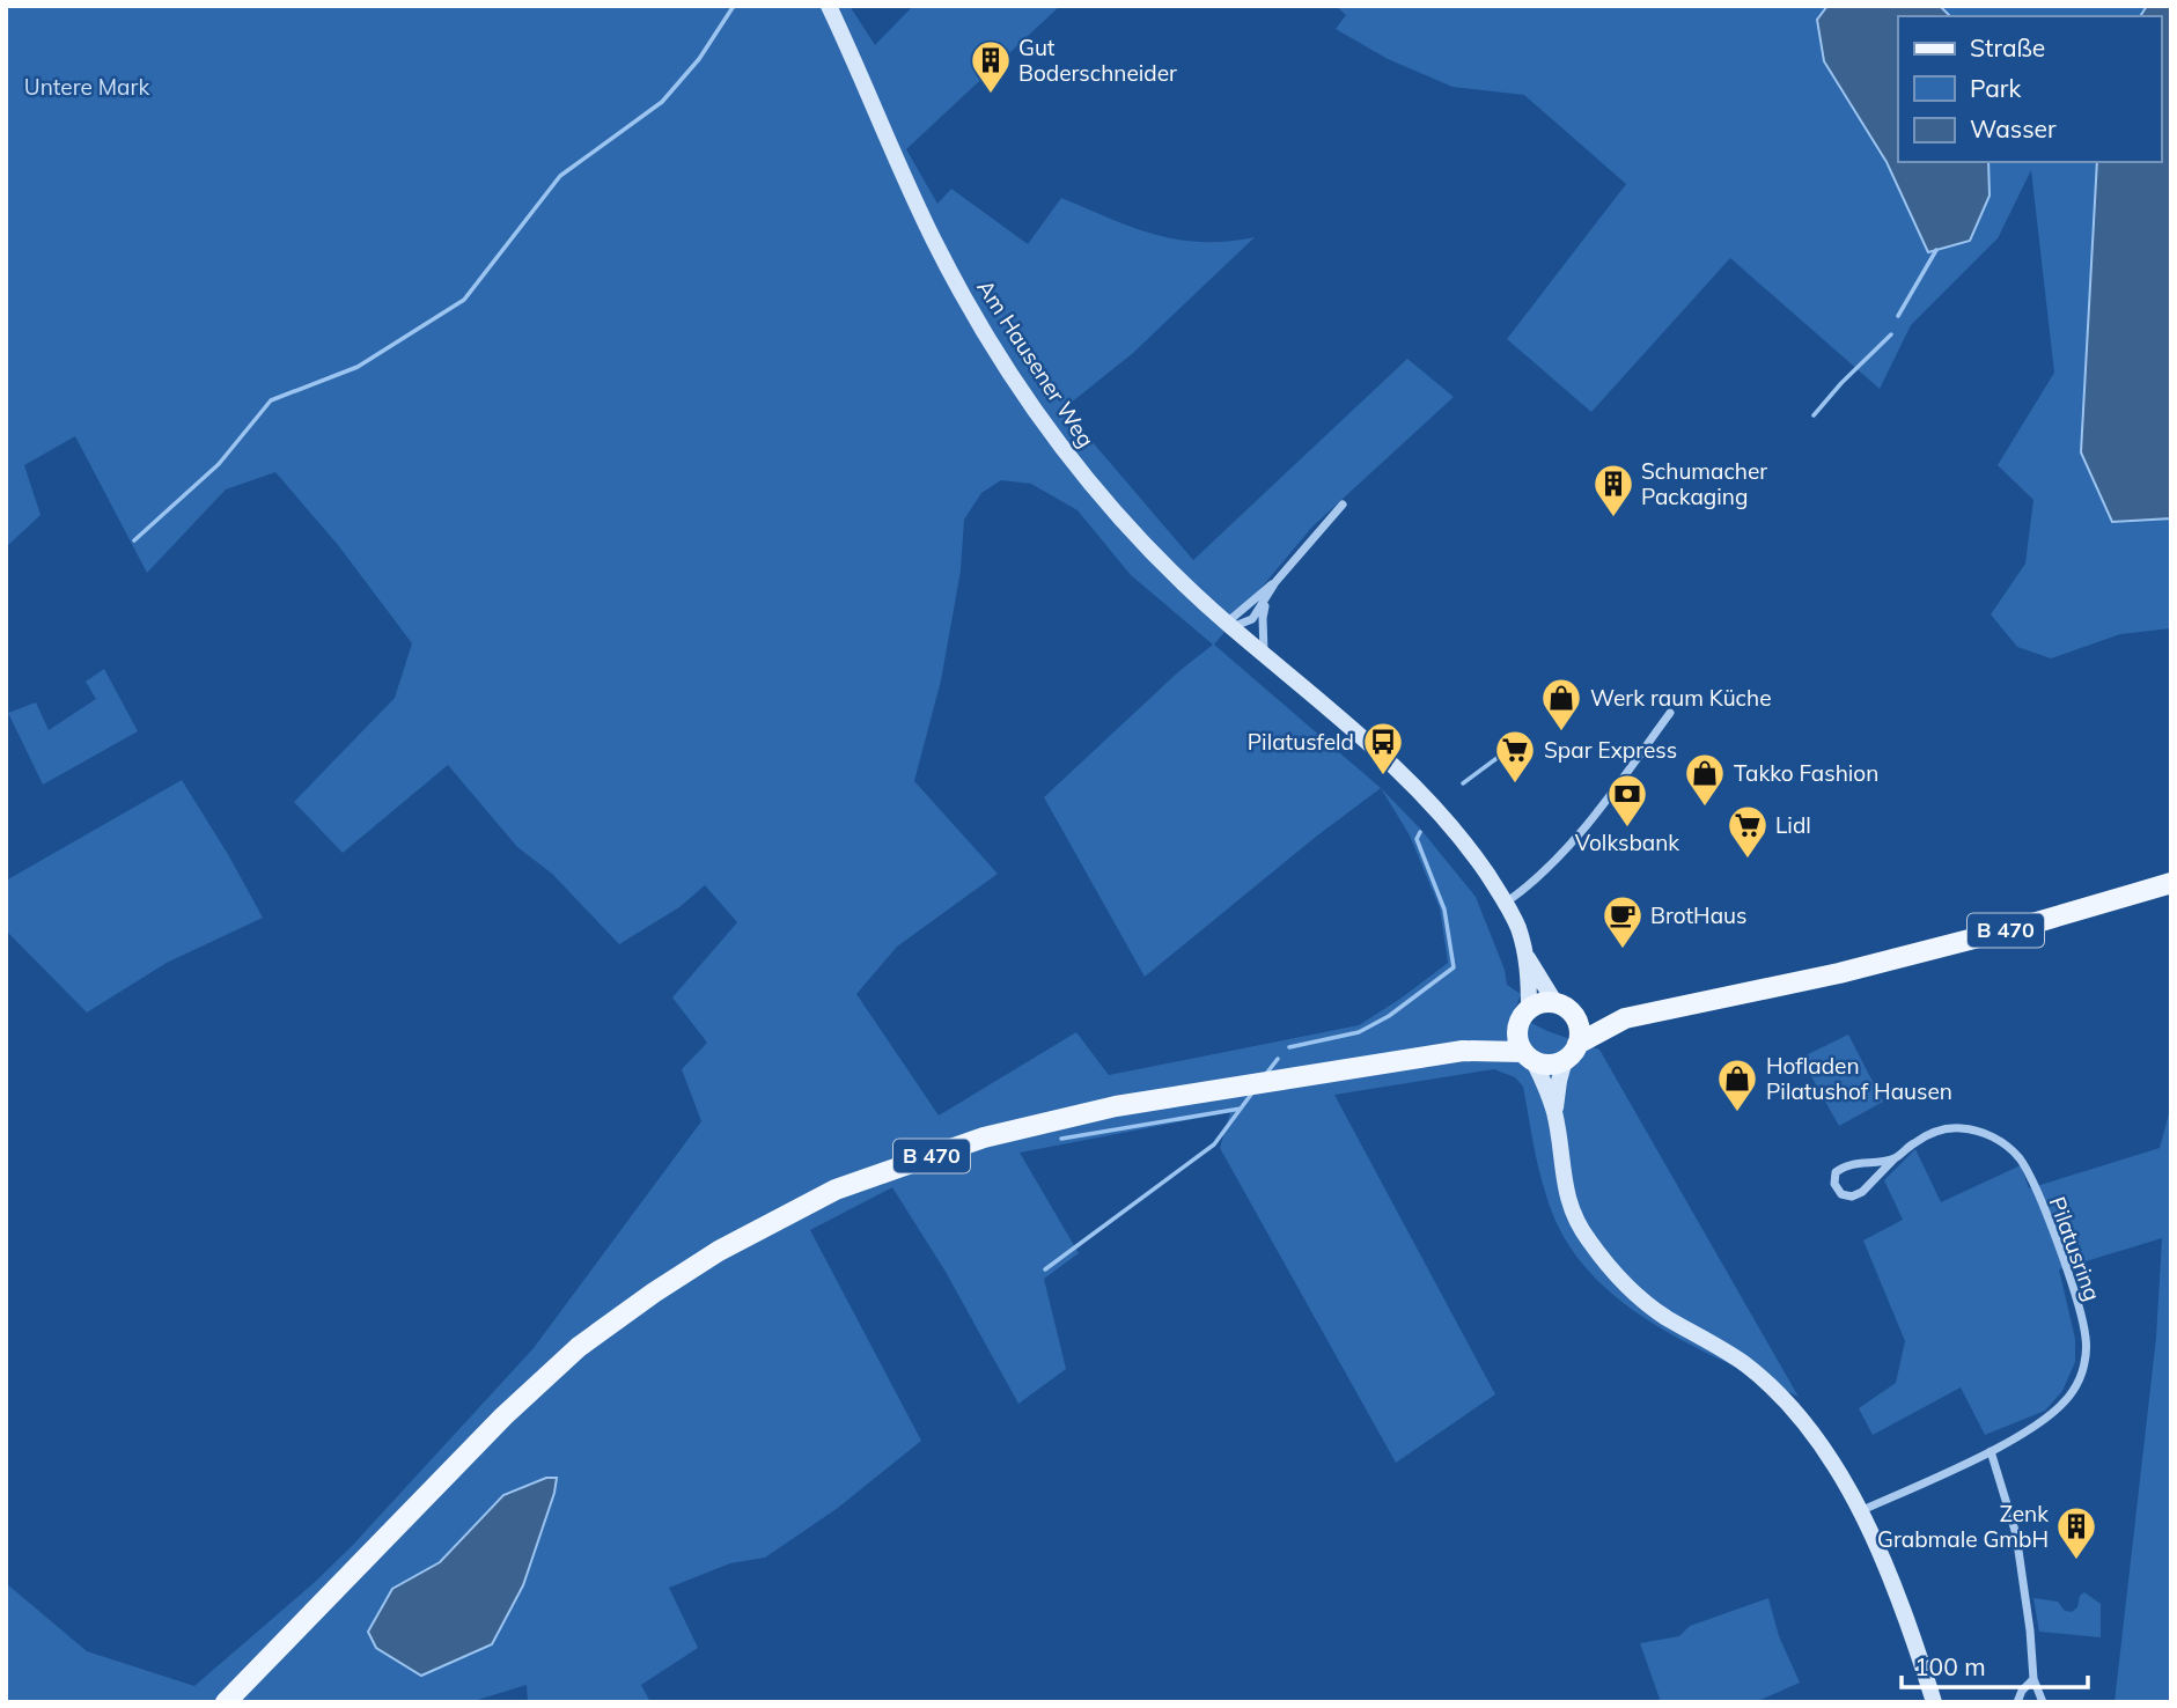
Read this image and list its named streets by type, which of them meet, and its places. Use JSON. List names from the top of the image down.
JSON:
{
  "streets": {
    "main road": ["Am Hausener Weg", "B 470"],
    "street": ["Pilatusring"]
  },
  "parks": ["Untere Mark"],
  "places": {
    "building": ["Gut Boderschneider", "Schumacher Packaging", "Zenk Grabmale GmbH"],
    "shop": ["Werk raum Küche", "Takko Fashion", "Hofladen Pilatushof Hausen"],
    "bus stop": ["Pilatusfeld"],
    "supermarket": ["Spar Express", "Lidl"],
    "bank": ["Volksbank"],
    "cafe": ["BrotHaus"]
  },
  "legend": ["Straße", "Park", "Wasser"],
  "scale_bar": "100 m"
}
